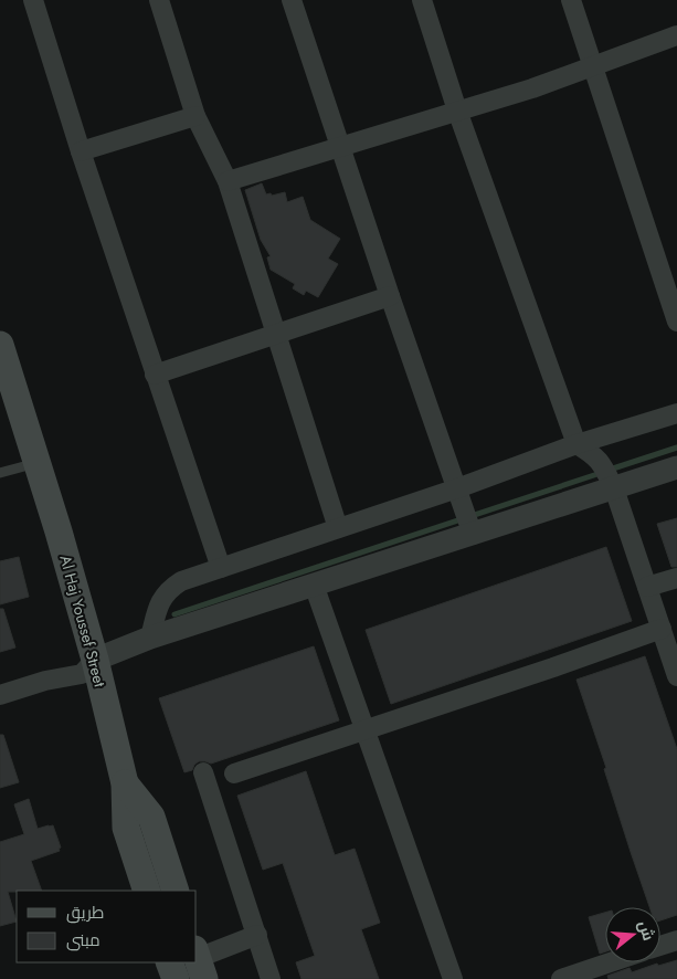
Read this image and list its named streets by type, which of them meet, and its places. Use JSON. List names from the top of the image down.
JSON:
{
  "streets": {
    "main road": ["Al Haj Youssef Street"]
  },
  "legend": ["طريق", "مبنى"],
  "north": "right"
}
